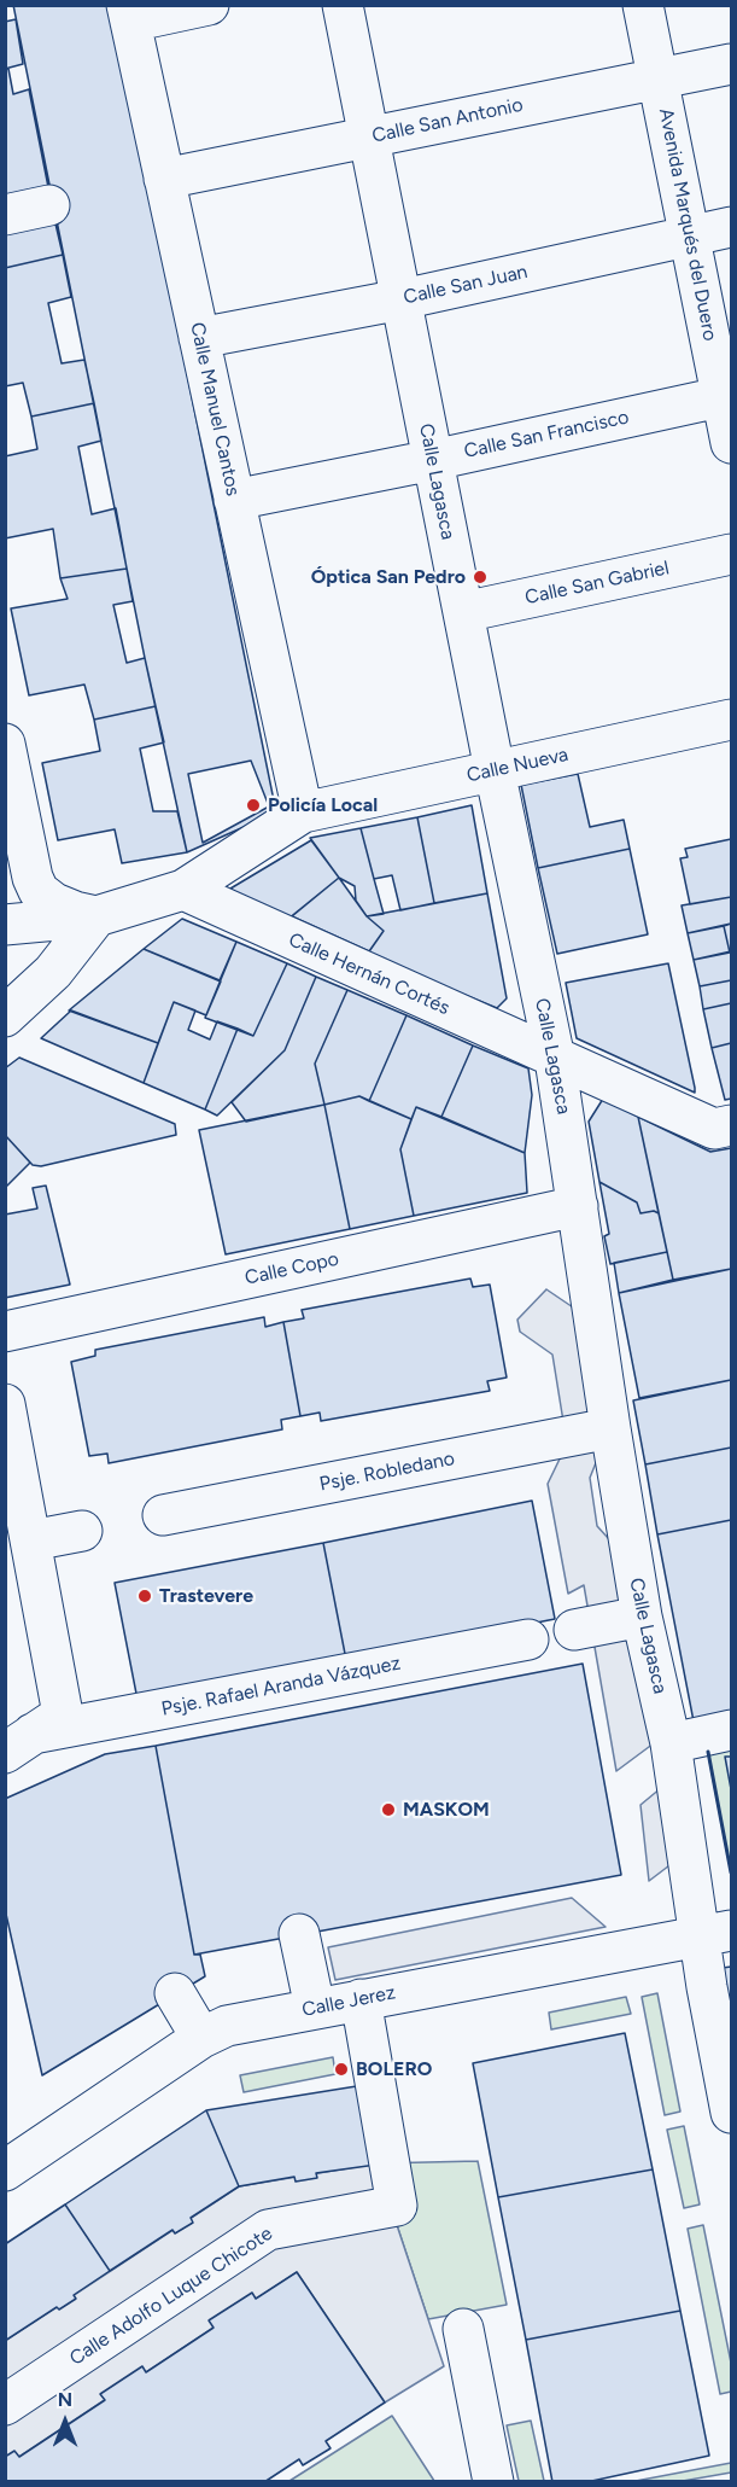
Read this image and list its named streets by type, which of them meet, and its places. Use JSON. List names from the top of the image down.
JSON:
{
  "streets": {
    "street": [
      "Calle San Antonio",
      "Avenida Marqués del Duero",
      "Calle San Juan",
      "Calle Manuel Cantos",
      "Calle San Francisco",
      "Calle Lagasca",
      "Calle San Gabriel",
      "Calle Nueva",
      "Calle Hernán Cortés",
      "Calle Copo",
      "Psje. Robledano",
      "Psje. Rafael Aranda Vázquez",
      "Calle Jerez",
      "Calle Adolfo Luque Chicote"
    ]
  },
  "crossings": [
    ["Calle San Antonio", "Avenida Marqués del Duero"],
    ["Calle San Antonio", "Calle Manuel Cantos"],
    ["Calle San Antonio", "Calle Lagasca"],
    ["Avenida Marqués del Duero", "Calle San Juan"],
    ["Avenida Marqués del Duero", "Calle San Francisco"],
    ["Calle San Juan", "Calle Manuel Cantos"],
    ["Calle San Juan", "Calle Lagasca"],
    ["Calle Manuel Cantos", "Calle San Francisco"],
    ["Calle Manuel Cantos", "Calle Nueva"],
    ["Calle San Francisco", "Calle Lagasca"],
    ["Calle Lagasca", "Calle San Gabriel"],
    ["Calle Lagasca", "Calle Nueva"],
    ["Calle Lagasca", "Calle Hernán Cortés"],
    ["Calle Lagasca", "Calle Copo"],
    ["Calle Lagasca", "Psje. Robledano"],
    ["Calle Lagasca", "Calle Jerez"],
    ["Calle Jerez", "Calle Adolfo Luque Chicote"]
  ],
  "places": [
    "Óptica San Pedro",
    "Policía Local",
    "Trastevere",
    "MASKOM",
    "BOLERO"
  ],
  "north": "top"
}
